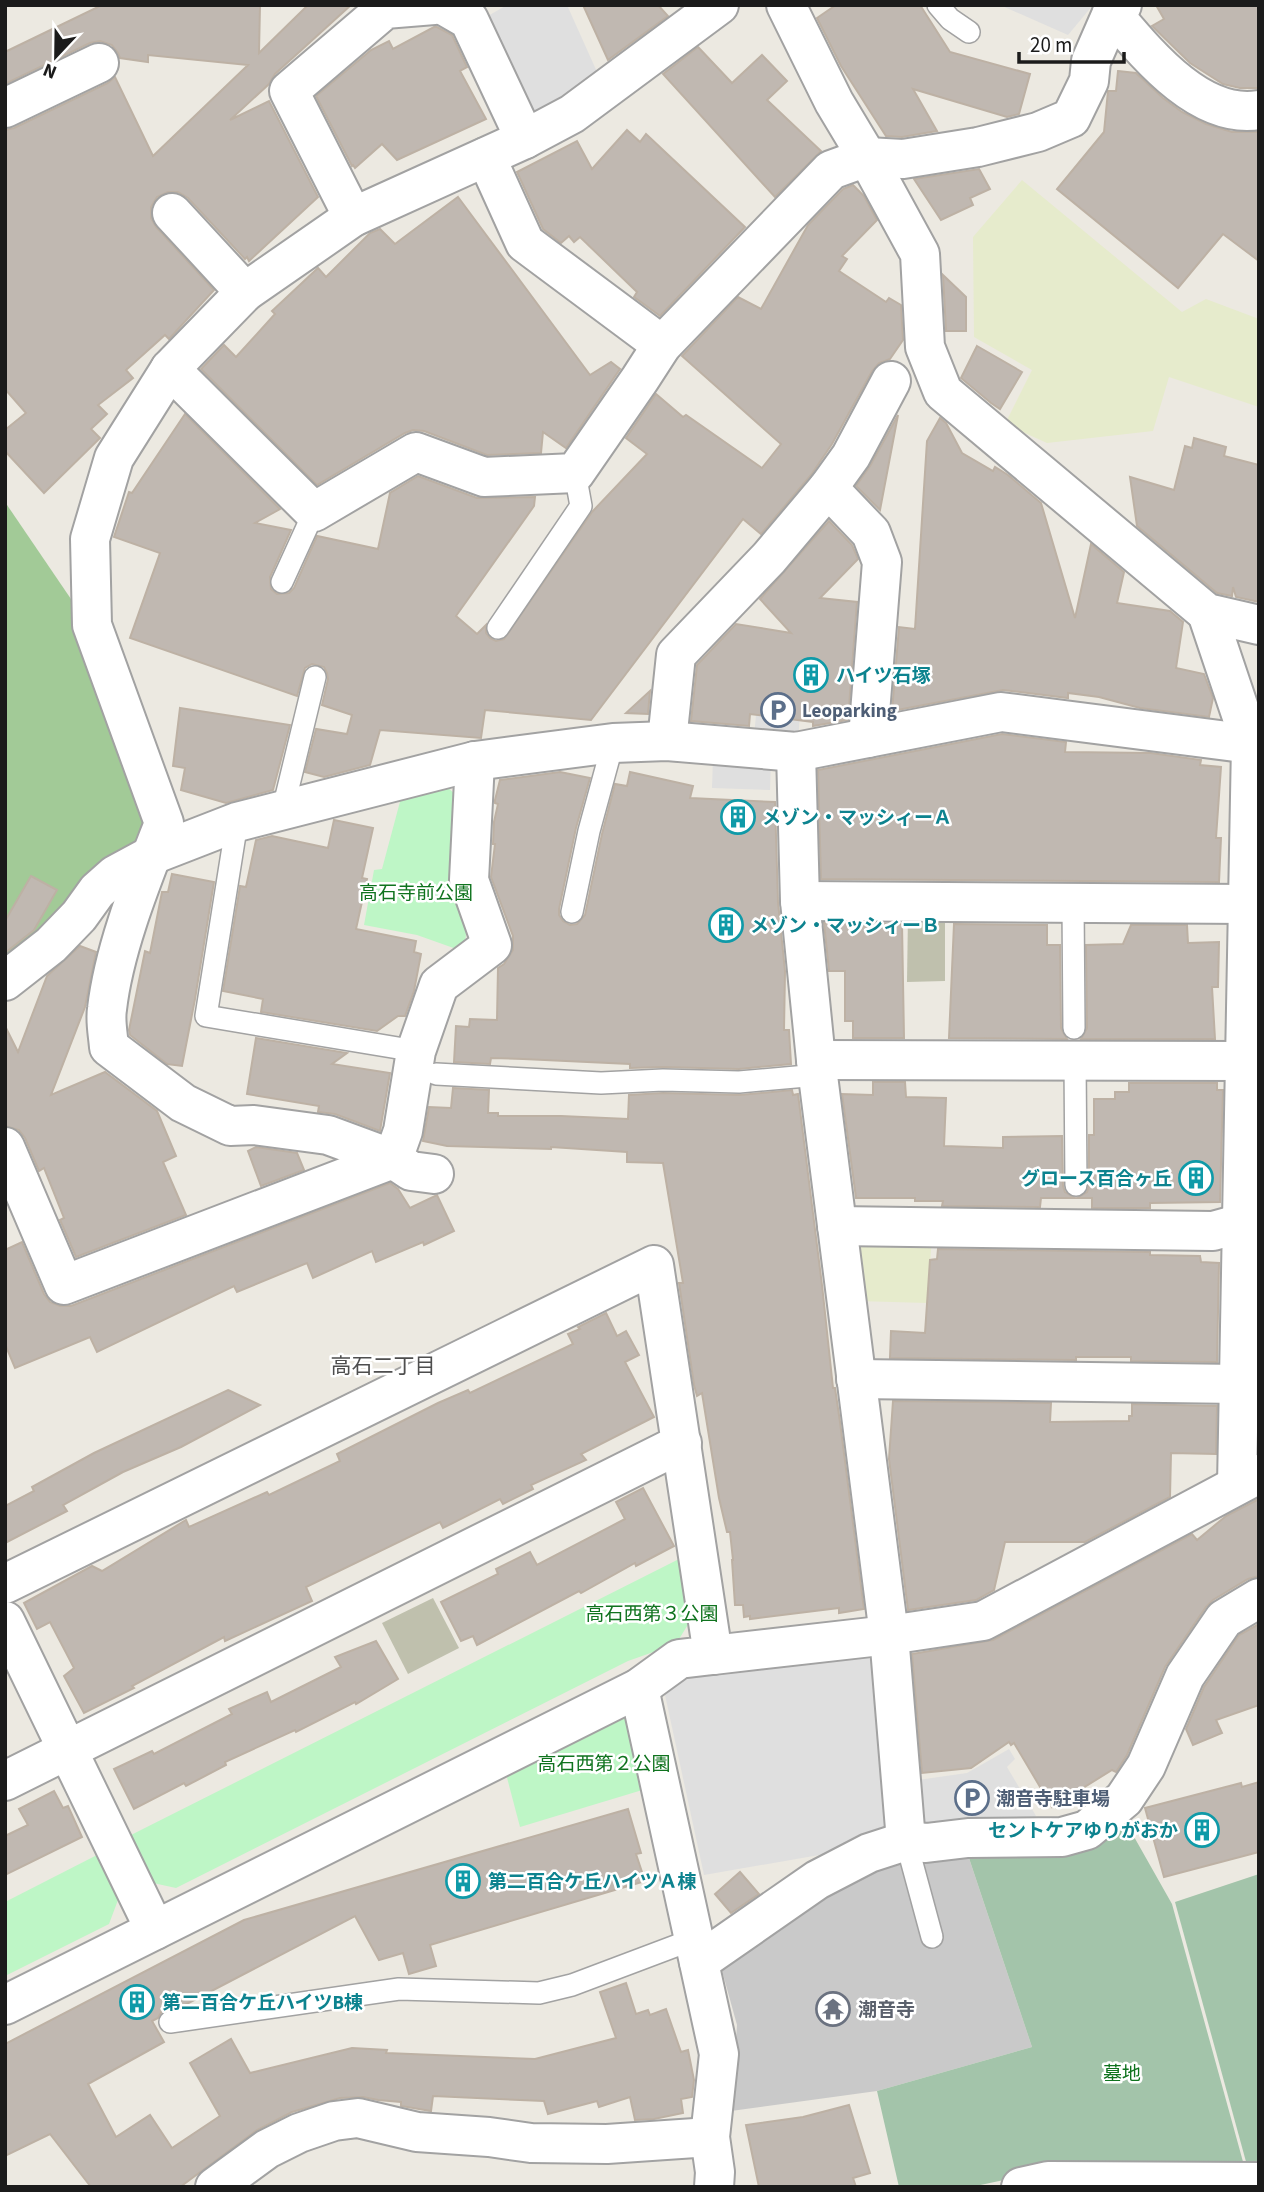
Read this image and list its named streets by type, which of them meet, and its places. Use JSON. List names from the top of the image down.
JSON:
{
  "districts": ["高石二丁目"],
  "parks": [
    "高石寺前公園",
    "高石西第３公園",
    "高石西第２公園",
    "墓地"
  ],
  "places": {
    "building": [
      "ハイツ石塚",
      "メゾン・マッシィーＡ",
      "メゾン・マッシィーＢ",
      "グロース百合ヶ丘",
      "セントケアゆりがおか",
      "第二百合ケ丘ハイツＡ棟",
      "第二百合ケ丘ハイツB棟"
    ],
    "parking": ["Leoparking", "潮音寺駐車場"],
    "temple": ["潮音寺"]
  },
  "scale_bar": "20 m",
  "north": "bottom"
}
